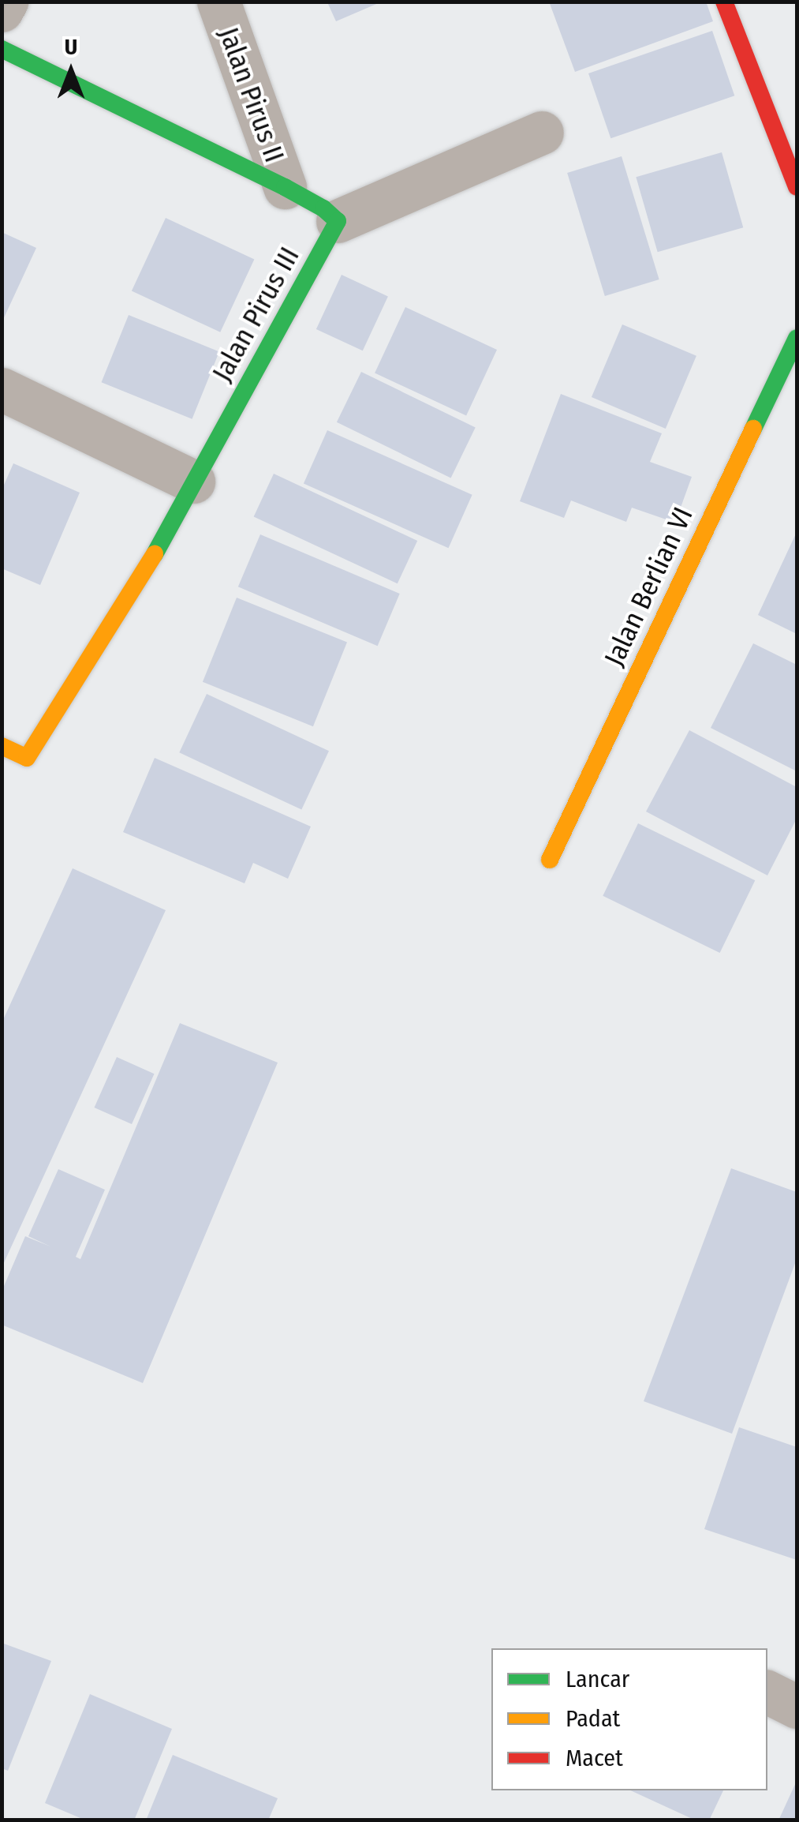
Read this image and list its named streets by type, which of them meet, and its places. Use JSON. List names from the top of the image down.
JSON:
{
  "streets": {
    "street": ["Jalan Pirus II", "Jalan Pirus III", "Jalan Berlian VI"]
  },
  "legend": ["Lancar", "Padat", "Macet"],
  "north": "top"
}
